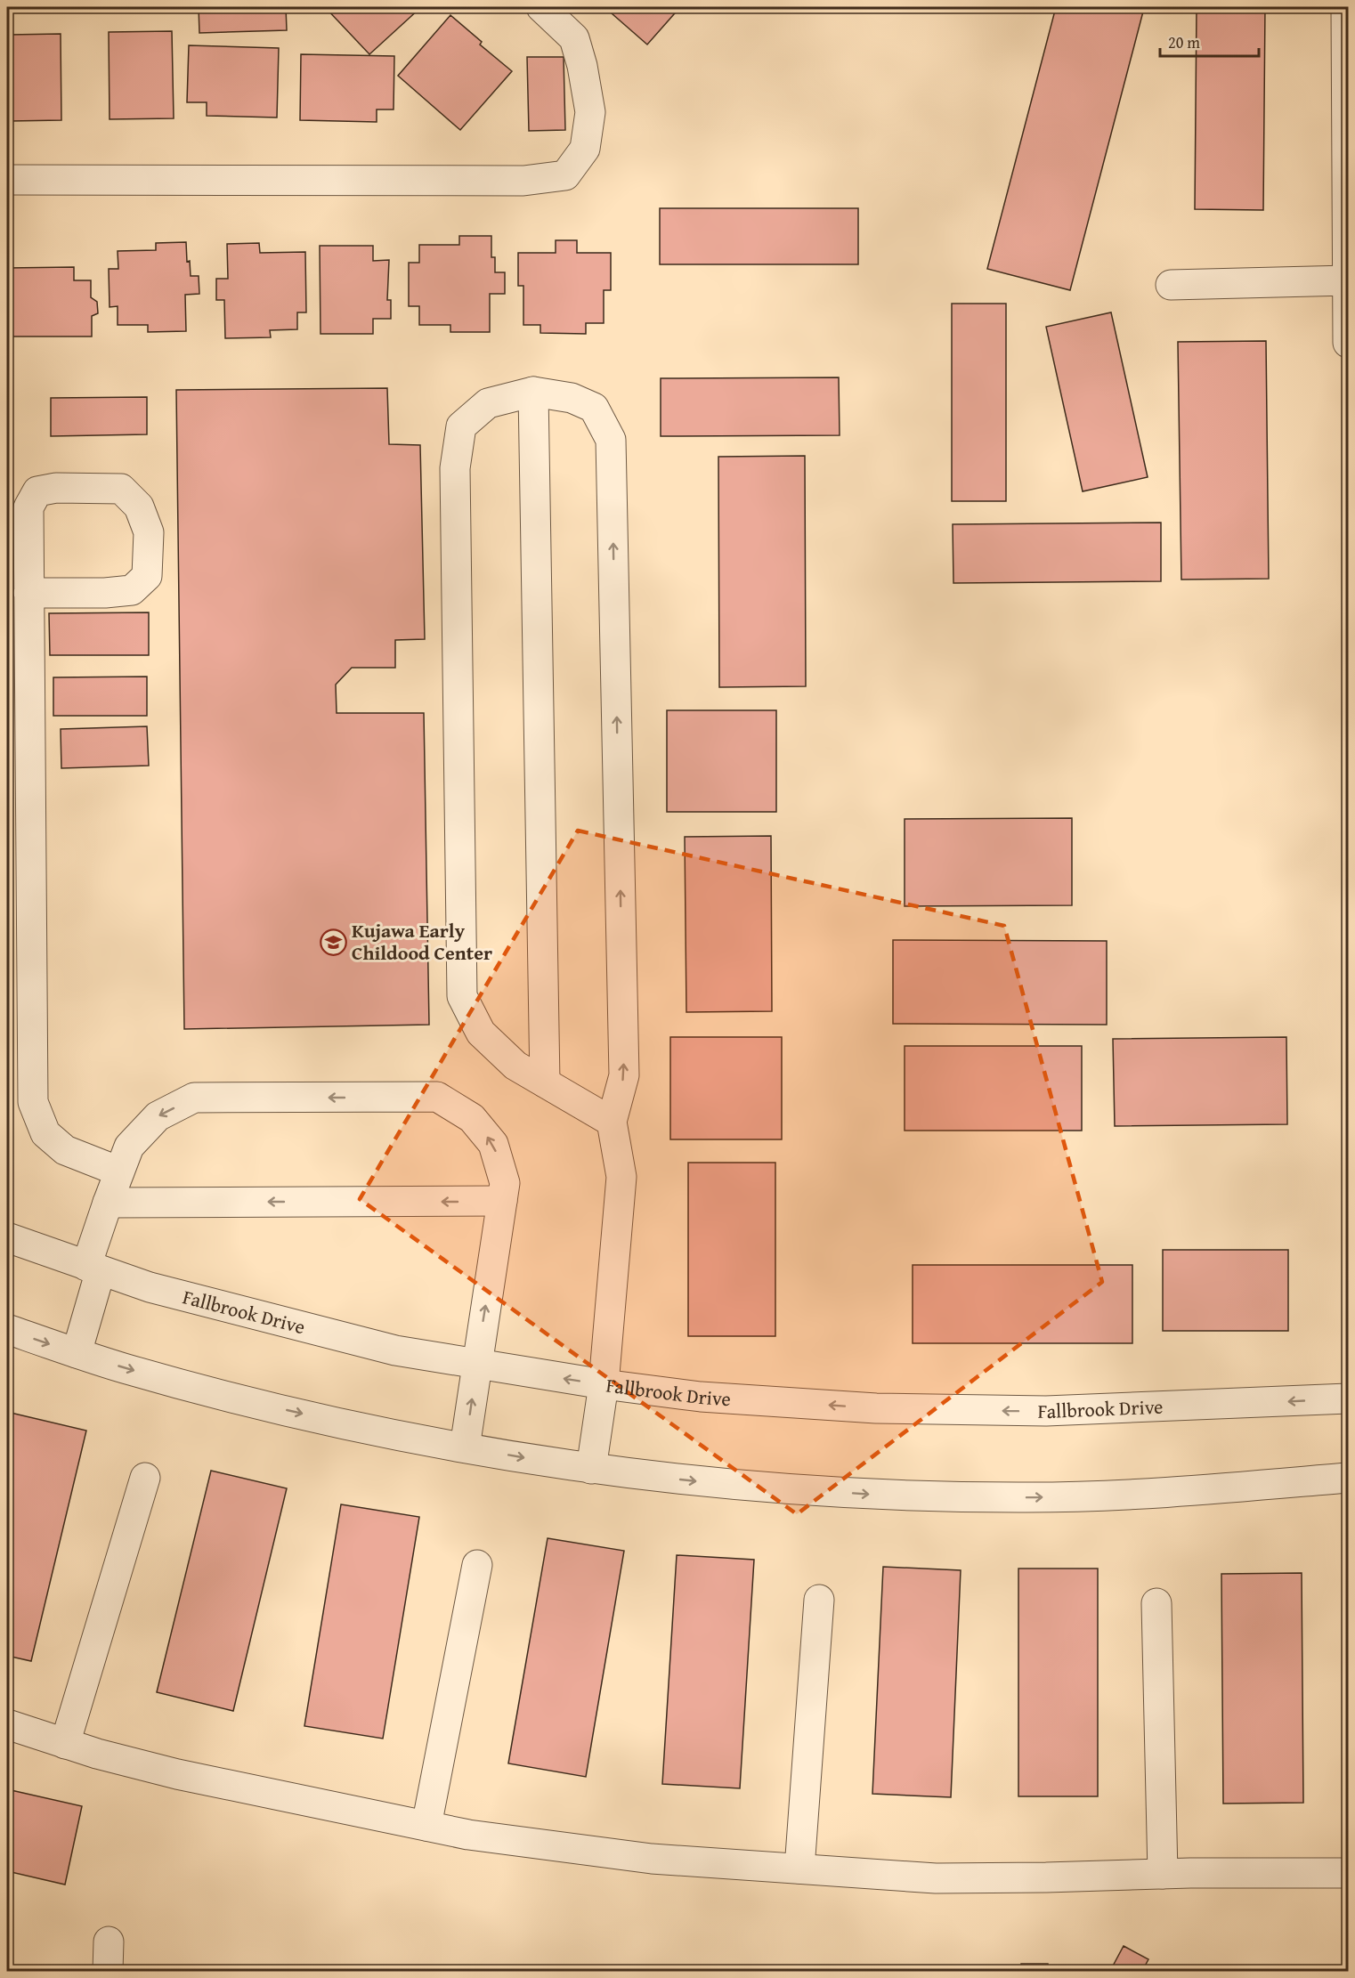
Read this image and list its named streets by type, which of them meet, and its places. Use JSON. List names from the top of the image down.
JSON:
{
  "streets": {
    "street": ["Fallbrook Drive"]
  },
  "places": {
    "school or university": ["Kujawa Early Childood Center"]
  },
  "scale_bar": "20 m"
}
